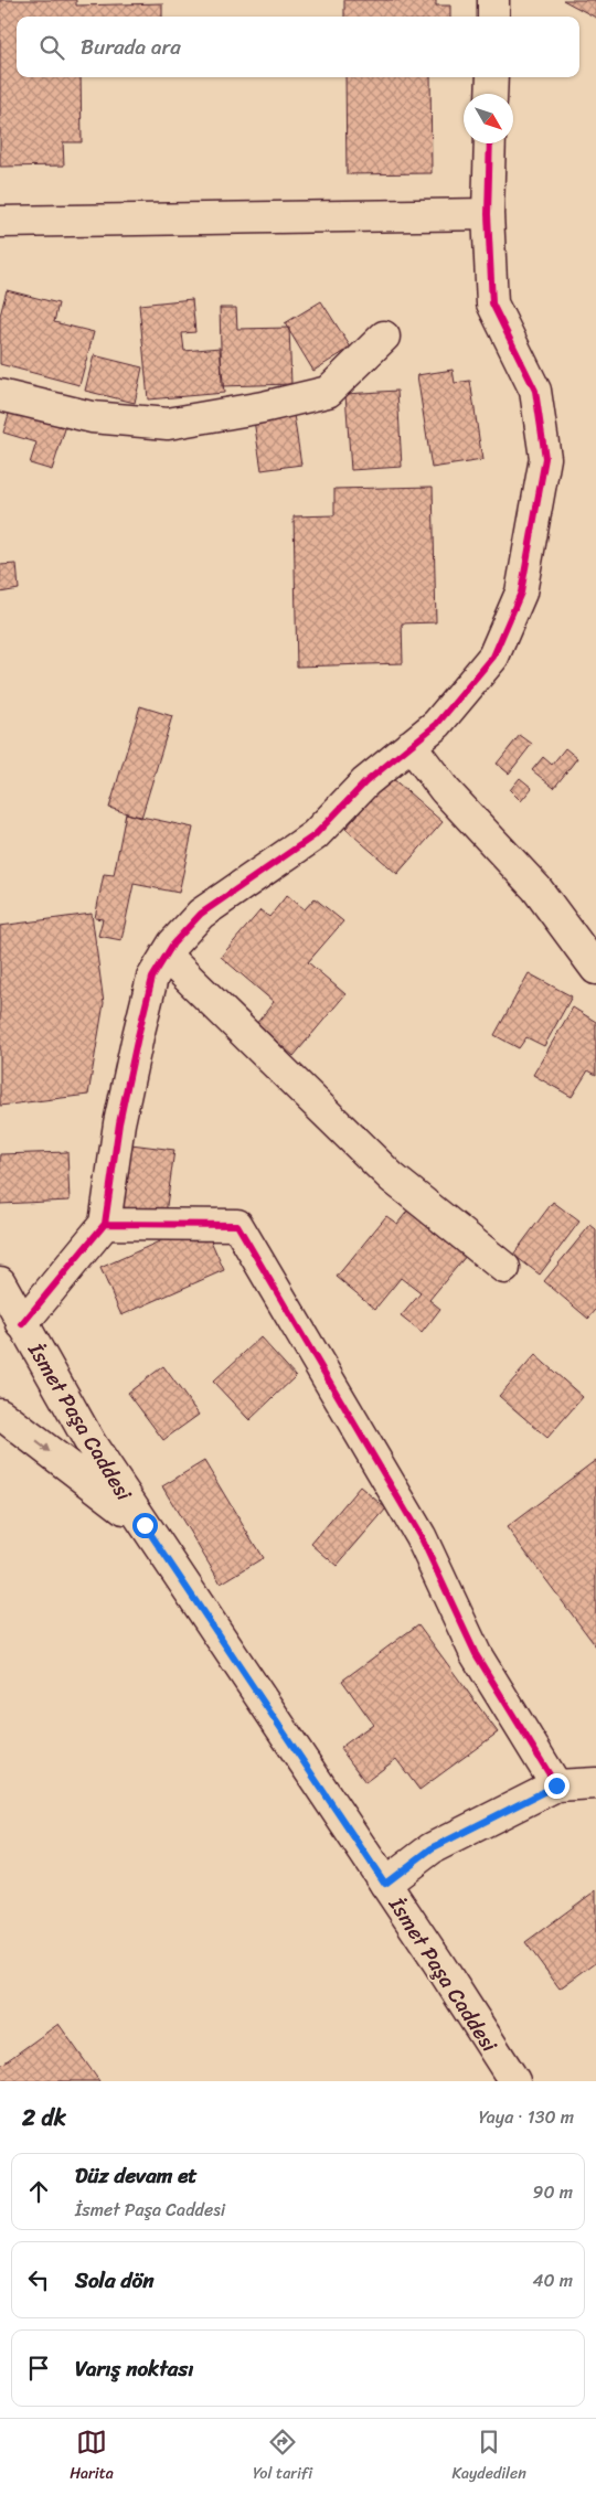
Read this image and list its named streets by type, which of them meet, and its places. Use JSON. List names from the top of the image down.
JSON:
{
  "streets": {
    "street": ["İsmet Paşa Caddesi"]
  },
  "north": "bottom right",
  "page": {
    "search": "Burada ara",
    "heading": ["2 dk", "Yaya · 130 m"],
    "list": [
      ["Düz devam et", "İsmet Paşa Caddesi", "90 m"],
      ["Sola dön", "40 m"],
      "Varış noktası"
    ],
    "nav": ["Harita", "Yol tarifi", "Kaydedilen"]
  }
}
